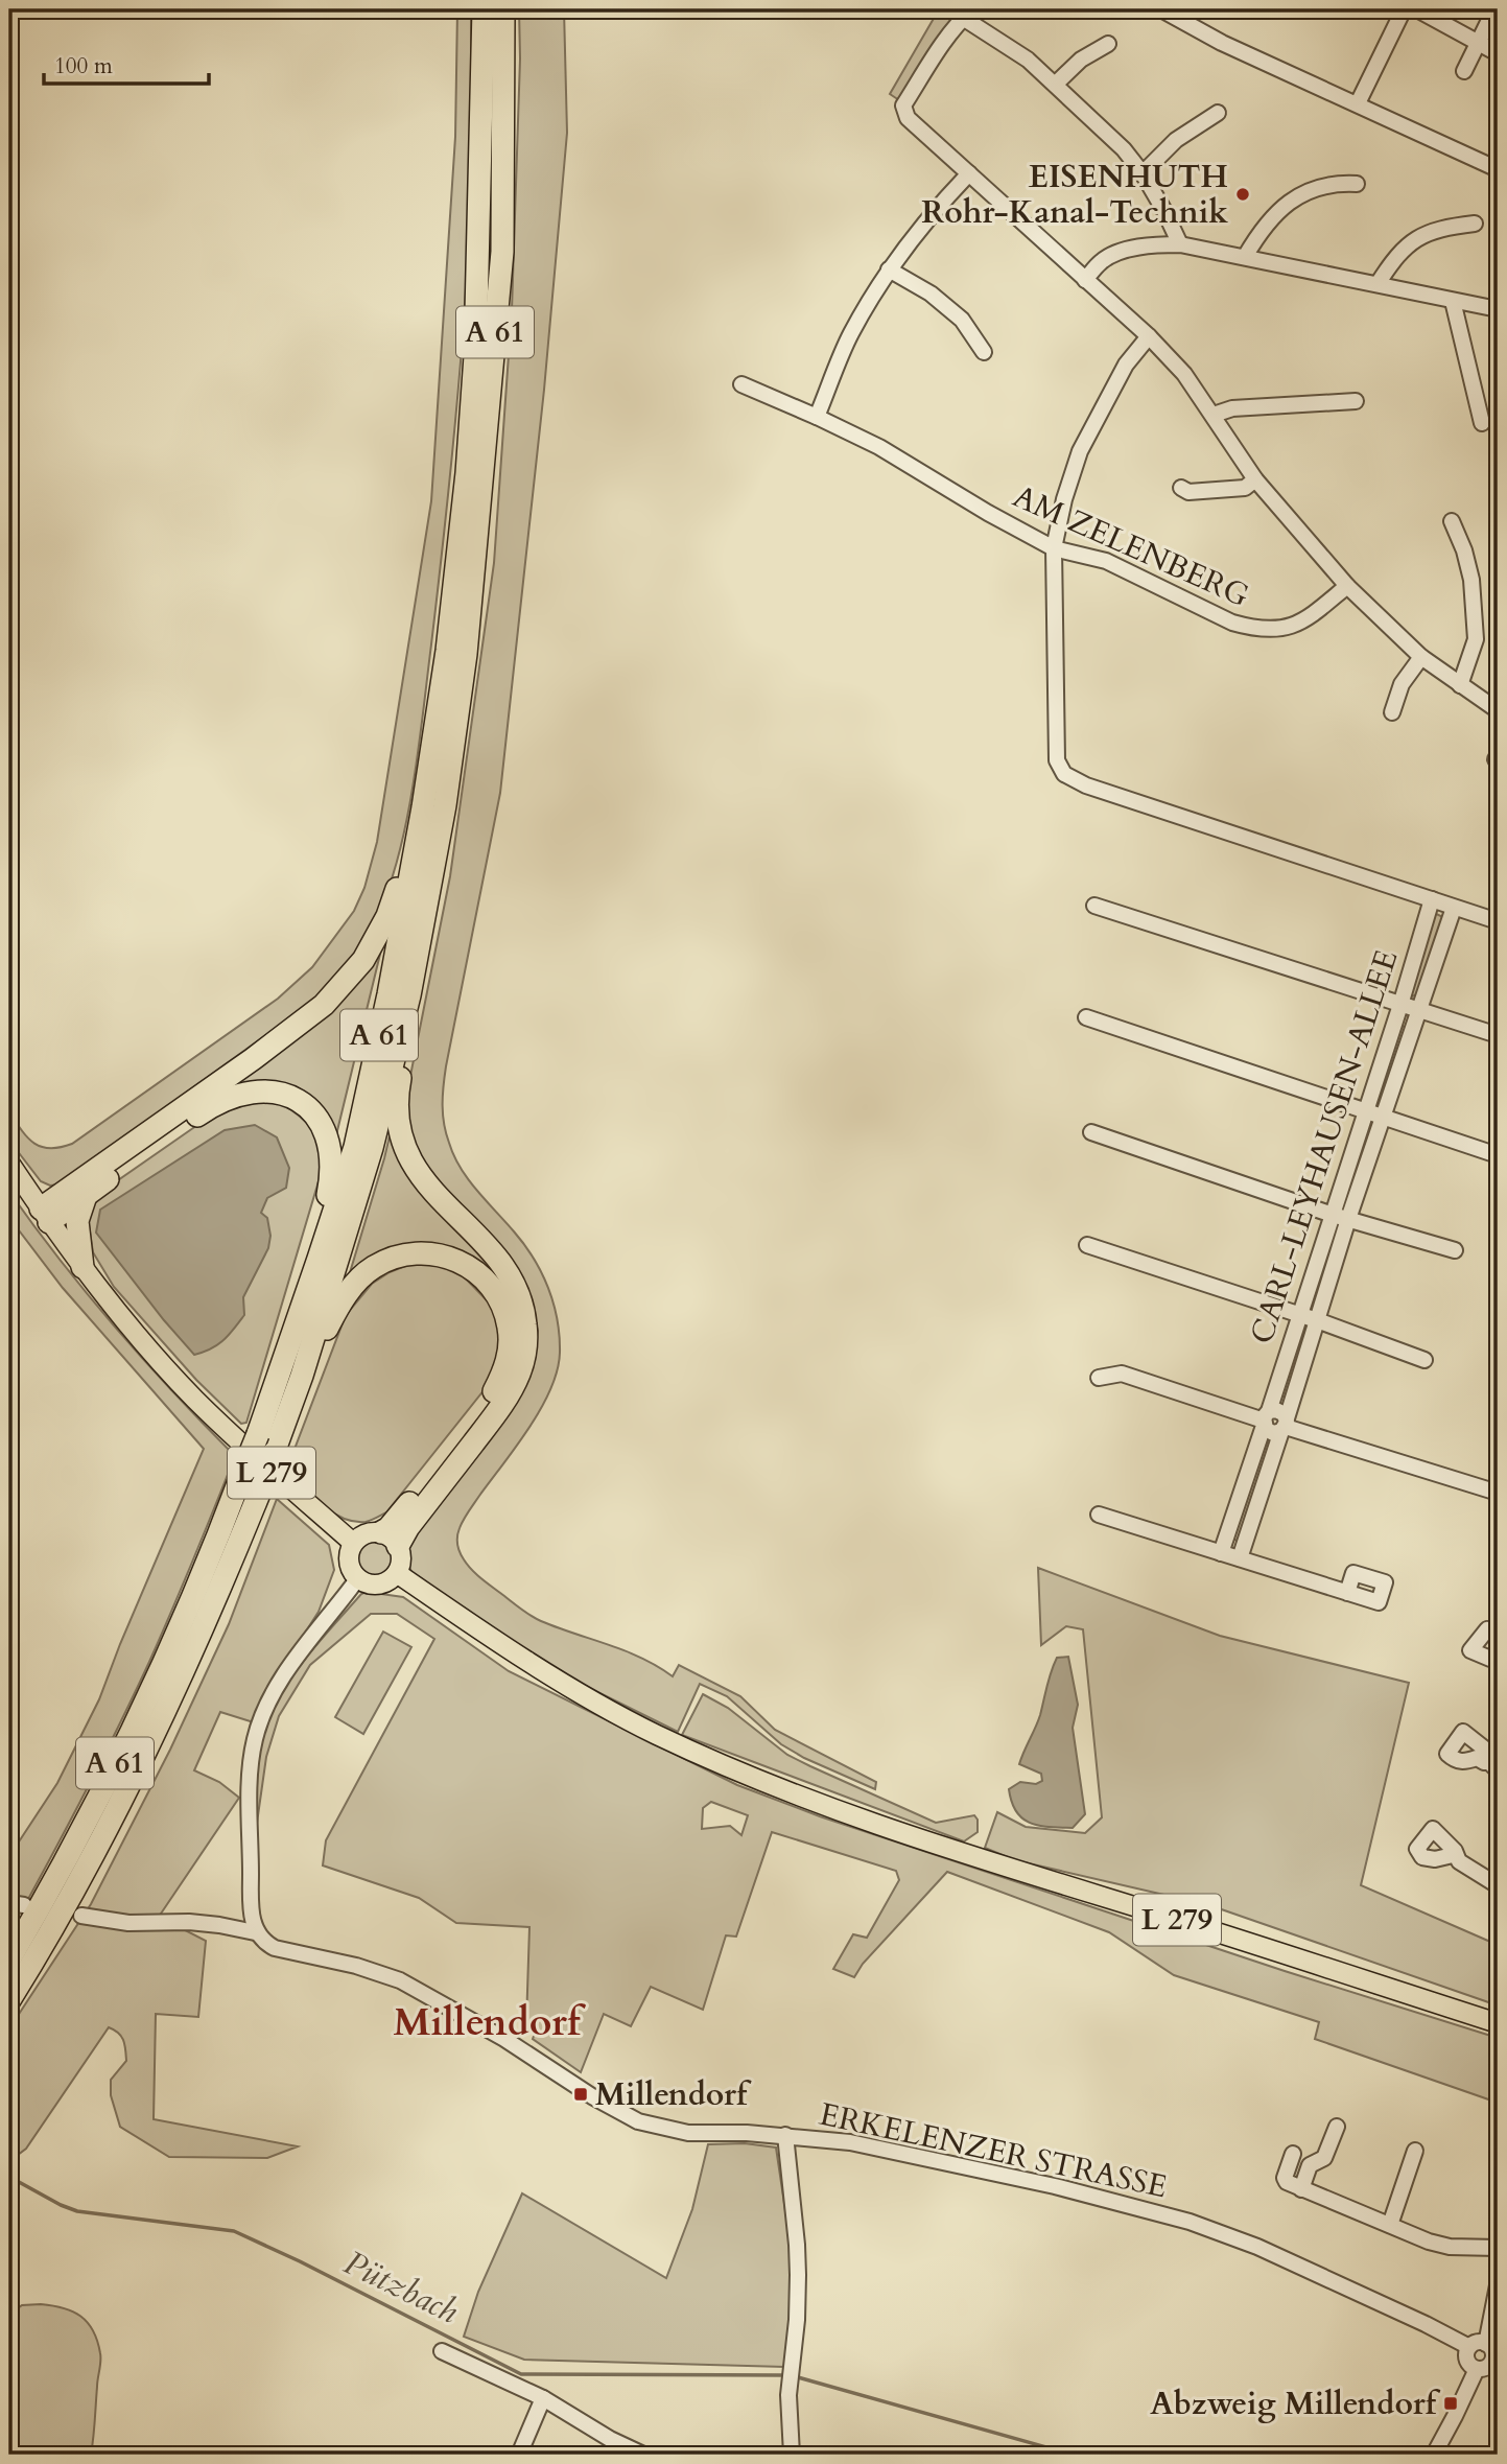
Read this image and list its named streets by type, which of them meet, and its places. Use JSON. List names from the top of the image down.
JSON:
{
  "streets": {
    "highway": ["A 61"],
    "main road": ["L 279"],
    "street": ["AM ZELENBERG", "CARL-LEYHAUSEN-ALLEE", "ERKELENZER STRASSE"]
  },
  "districts": ["Millendorf"],
  "water": ["Pützbach"],
  "places": {
    "other": ["EISENHUTH Rohr-Kanal-Technik"],
    "transit": ["Millendorf", "Abzweig Millendorf"]
  },
  "scale_bar": "100 m"
}
